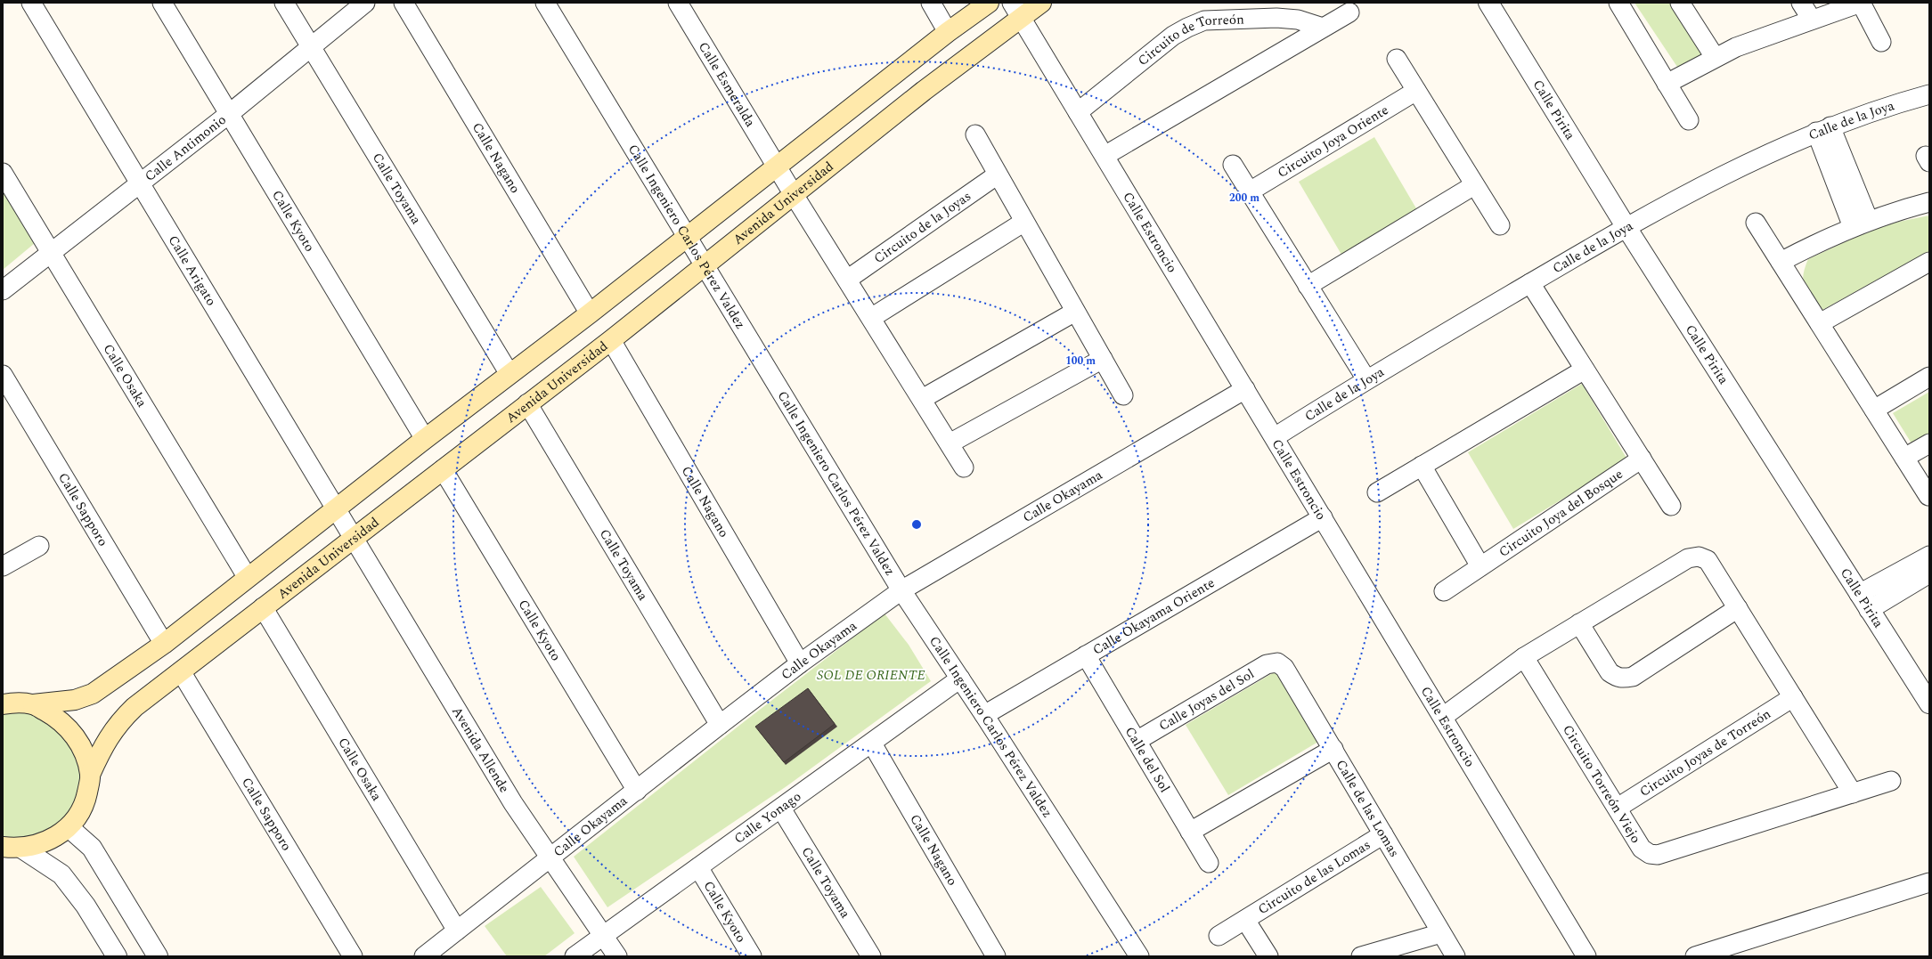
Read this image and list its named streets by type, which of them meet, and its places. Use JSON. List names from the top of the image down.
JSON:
{
  "streets": {
    "main road": ["Avenida Universidad"],
    "street": [
      "Circuito de Torreón",
      "Calle Esmeralda",
      "Calle Pirita",
      "Calle de la Joya",
      "Circuito Joya Oriente",
      "Calle Antimonio",
      "Calle Nagano",
      "Calle Toyama",
      "Calle Kyoto",
      "Circuito de la Joyas",
      "Calle Estroncio",
      "Calle Ingeniero Carlos Pérez Valdez",
      "Calle Arigato",
      "Calle Osaka",
      "Calle Okayama",
      "Calle Sapporo",
      "Circuito Joya del Bosque",
      "Calle Okayama Oriente",
      "Calle Joyas del Sol",
      "Avenida Allende",
      "Circuito Joyas de Torreón",
      "Calle del Sol",
      "Circuito Torreón Viejo",
      "Calle de las Lomas",
      "Calle Yonago",
      "Circuito de las Lomas"
    ]
  },
  "crossings": [
    ["Circuito de Torreón", "Calle Estroncio"],
    ["Calle Pirita", "Calle de la Joya"],
    ["Calle de la Joya", "Calle Estroncio"],
    ["Calle Antimonio", "Calle Toyama"],
    ["Calle Antimonio", "Calle Kyoto"],
    ["Calle Antimonio", "Calle Arigato"],
    ["Calle Antimonio", "Calle Osaka"],
    ["Calle Nagano", "Avenida Universidad"],
    ["Calle Nagano", "Calle Okayama"],
    ["Calle Nagano", "Calle Yonago"],
    ["Calle Toyama", "Avenida Universidad"],
    ["Calle Toyama", "Calle Okayama"],
    ["Calle Toyama", "Calle Yonago"],
    ["Avenida Universidad", "Calle Kyoto"],
    ["Avenida Universidad", "Calle Estroncio"],
    ["Avenida Universidad", "Calle Ingeniero Carlos Pérez Valdez"],
    ["Avenida Universidad", "Calle Arigato"],
    ["Avenida Universidad", "Calle Osaka"],
    ["Avenida Universidad", "Calle Sapporo"],
    ["Avenida Universidad", "Avenida Allende"],
    ["Calle Kyoto", "Calle Okayama"],
    ["Calle Kyoto", "Calle Yonago"],
    ["Calle Estroncio", "Calle Okayama"],
    ["Calle Estroncio", "Calle Okayama Oriente"],
    ["Calle Ingeniero Carlos Pérez Valdez", "Calle Okayama"],
    ["Calle Ingeniero Carlos Pérez Valdez", "Calle Okayama Oriente"],
    ["Calle Ingeniero Carlos Pérez Valdez", "Calle Yonago"],
    ["Calle Arigato", "Avenida Allende"],
    ["Calle Osaka", "Calle Okayama"],
    ["Calle Okayama", "Avenida Allende"],
    ["Calle Okayama Oriente", "Calle del Sol"],
    ["Calle Joyas del Sol", "Calle del Sol"],
    ["Calle Joyas del Sol", "Calle de las Lomas"],
    ["Avenida Allende", "Calle Yonago"],
    ["Circuito Joyas de Torreón", "Circuito Torreón Viejo"],
    ["Calle de las Lomas", "Circuito de las Lomas"]
  ],
  "parks": ["SOL DE ORIENTE"],
  "rings": ["200 m", "100 m"]
}
